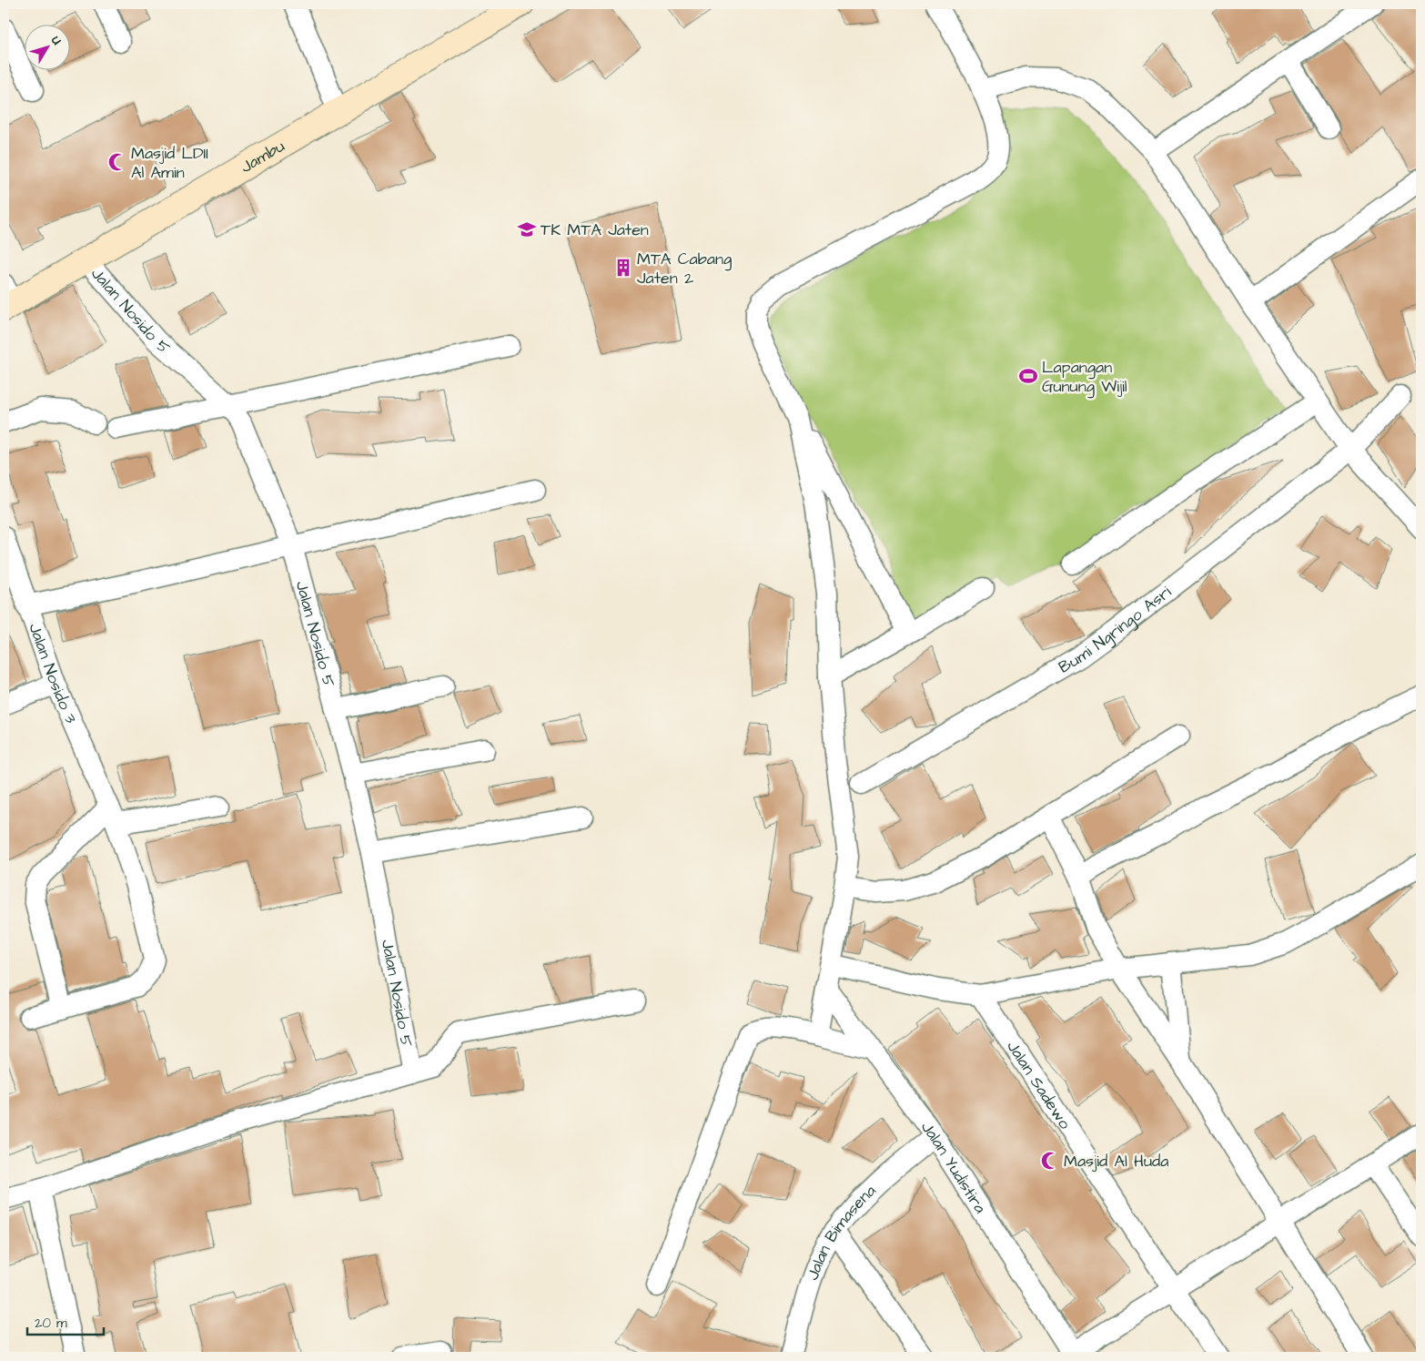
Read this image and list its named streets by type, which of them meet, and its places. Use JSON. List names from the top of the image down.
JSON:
{
  "streets": {
    "street": [
      "Jambu",
      "Jalan Nosido 5",
      "Bumi Ngringo Asri",
      "Jalan Nosido 3",
      "Jalan Sadewo",
      "Jalan Yudistira",
      "Jalan Bimasena"
    ]
  },
  "crossings": [
    ["Jambu", "Jalan Nosido 5"],
    ["Jalan Yudistira", "Jalan Bimasena"]
  ],
  "places": {
    "mosque": ["Masjid LDII Al Amin", "Masjid Al Huda"],
    "school or university": ["TK MTA Jaten"],
    "building": ["MTA Cabang Jaten 2"],
    "sports": ["Lapangan Gunung Wijil"]
  },
  "scale_bar": "20 m",
  "north": "top right"
}
